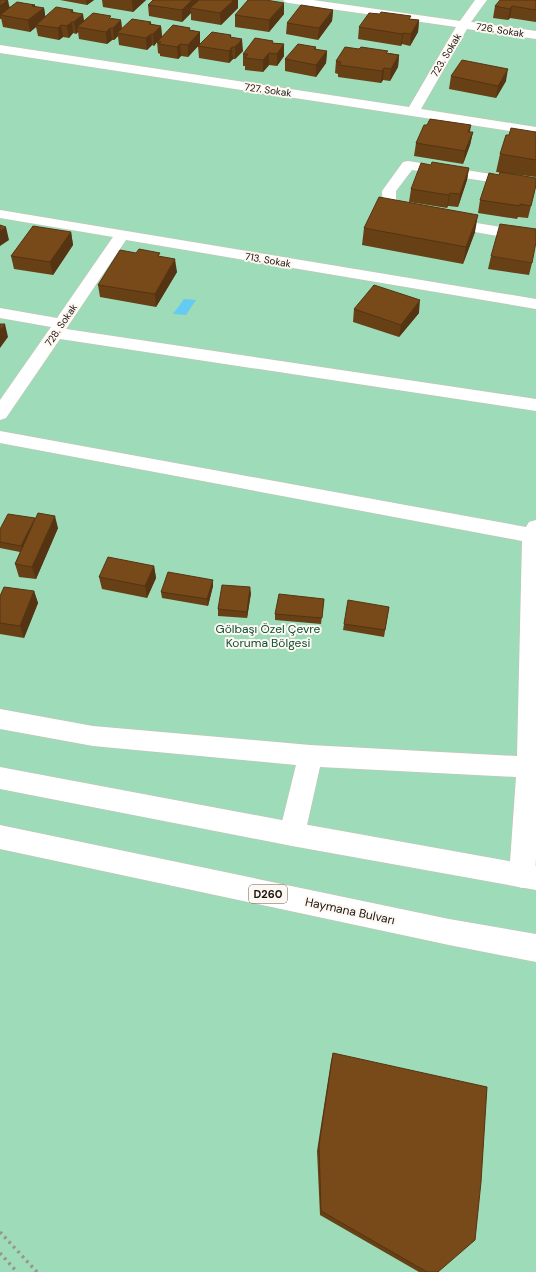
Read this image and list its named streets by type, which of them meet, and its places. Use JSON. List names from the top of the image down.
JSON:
{
  "streets": {
    "main road": [
      "726. Sokak",
      "723. Sokak",
      "727. Sokak",
      "713. Sokak",
      "728. Sokak",
      "D260",
      "Haymana Bulvarı"
    ]
  },
  "crossings": [
    ["726. Sokak", "723. Sokak"],
    ["723. Sokak", "727. Sokak"],
    ["713. Sokak", "728. Sokak"]
  ],
  "parks": ["Gölbaşı Özel Çevre Koruma Bölgesi"]
}
